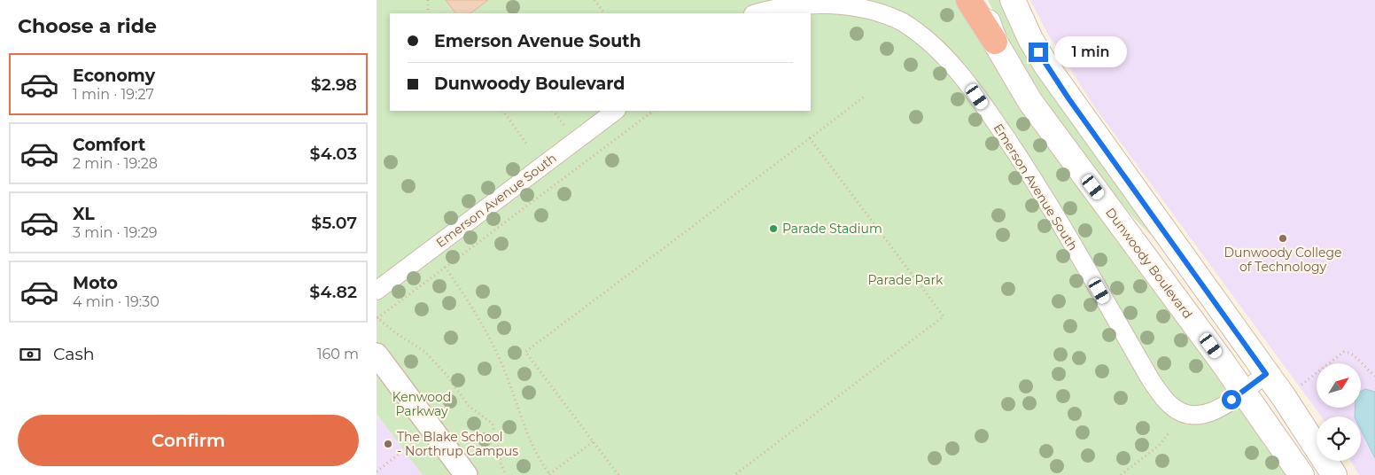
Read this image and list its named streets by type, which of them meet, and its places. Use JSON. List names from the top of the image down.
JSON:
{
  "streets": {
    "main road": ["Dunwoody Boulevard"],
    "street": ["Emerson Avenue South"]
  },
  "crossings": [
    ["Emerson Avenue South", "Dunwoody Boulevard"]
  ],
  "parks": ["Parade Park", "Kenwood Parkway"],
  "places": ["Parade Stadium", "Dunwoody College of Technology", "The Blake School - Northrup Campus"],
  "north": "top right",
  "page": {
    "heading": "Choose a ride",
    "banner": ["Emerson Avenue South", "Dunwoody Boulevard"],
    "bubble": "1 min",
    "list": [
      {
        "name": "Economy",
        "note": "1 min · 19:27",
        "value": "$2.98"
      },
      {
        "name": "Comfort",
        "note": "2 min · 19:28",
        "value": "$4.03"
      },
      {
        "name": "XL",
        "note": "3 min · 19:29",
        "value": "$5.07"
      },
      {
        "name": "Moto",
        "note": "4 min · 19:30",
        "value": "$4.82"
      }
    ],
    "pay": ["Cash", "160 m"],
    "buttons": "Confirm"
  }
}
